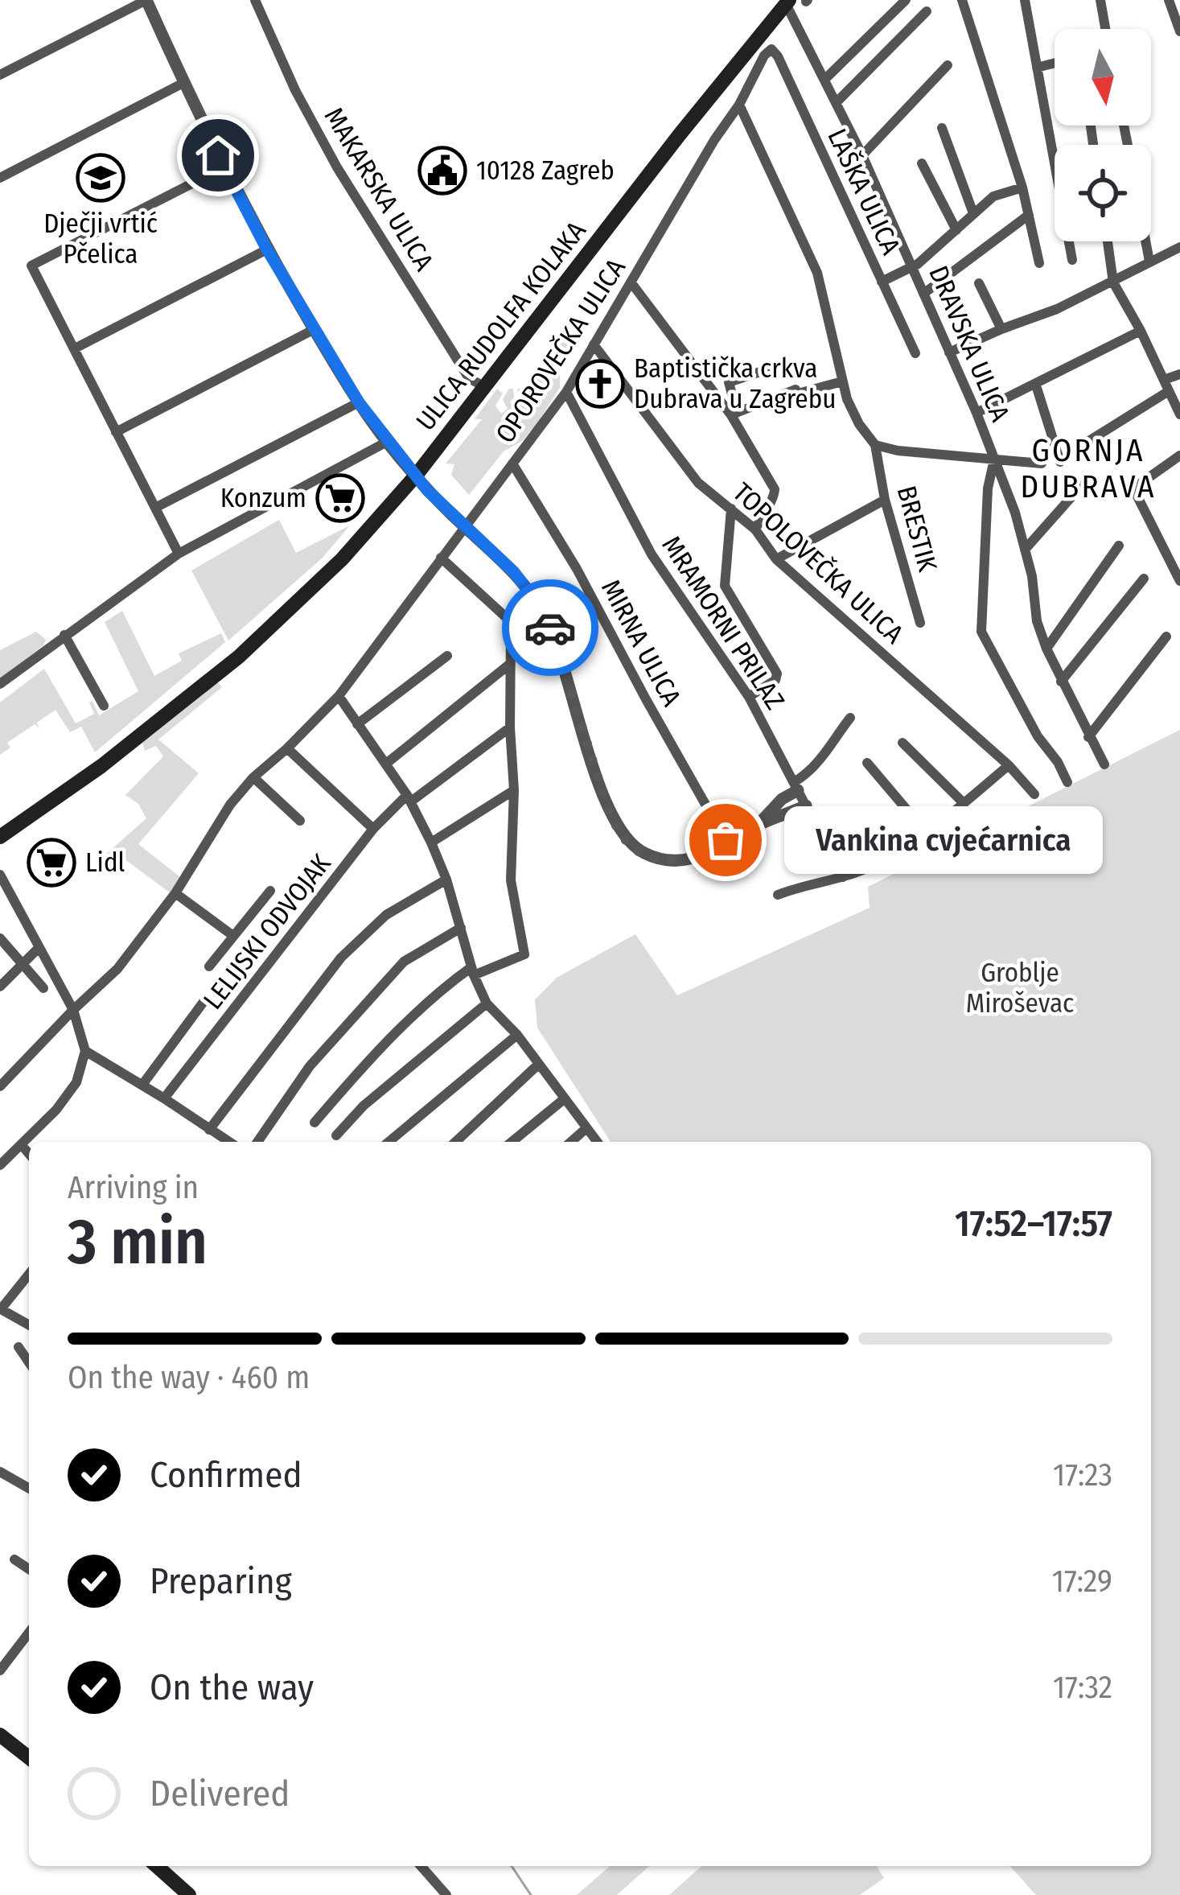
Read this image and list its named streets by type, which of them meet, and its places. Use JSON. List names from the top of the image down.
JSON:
{
  "streets": {
    "main road": ["ULICA RUDOLFA KOLAKA"],
    "street": [
      "MAKARSKA ULICA",
      "LAŠKA ULICA",
      "DRAVSKA ULICA",
      "OPOROVEČKA ULICA",
      "BRESTIK",
      "TOPOLOVEČKA ULICA",
      "MRAMORNI PRILAZ",
      "MIRNA ULICA",
      "LELIJSKI ODVOJAK"
    ]
  },
  "crossings": [
    ["MAKARSKA ULICA", "ULICA RUDOLFA KOLAKA"],
    ["LAŠKA ULICA", "OPOROVEČKA ULICA"],
    ["ULICA RUDOLFA KOLAKA", "DRAVSKA ULICA"],
    ["DRAVSKA ULICA", "BRESTIK"],
    ["OPOROVEČKA ULICA", "BRESTIK"],
    ["OPOROVEČKA ULICA", "TOPOLOVEČKA ULICA"],
    ["OPOROVEČKA ULICA", "MRAMORNI PRILAZ"],
    ["OPOROVEČKA ULICA", "MIRNA ULICA"]
  ],
  "districts": ["GORNJA DUBRAVA"],
  "parks": ["Groblje Miroševac"],
  "places": {
    "public building": ["10128 Zagreb"],
    "school or university": ["Dječji vrtić Pčelica"],
    "church": ["Baptistička crkva Dubrava u Zagrebu"],
    "supermarket": ["Konzum", "Lidl"],
    "other": ["Vankina cvjećarnica"]
  },
  "north": "bottom",
  "page": {
    "bubble": "Vankina cvjećarnica",
    "heading": ["3 min", "Arriving in", "17:52–17:57"],
    "bar": "On the way · 460 m",
    "list": [
      ["Confirmed", "17:23"],
      ["Preparing", "17:29"],
      ["On the way", "17:32"],
      "Delivered"
    ]
  }
}
